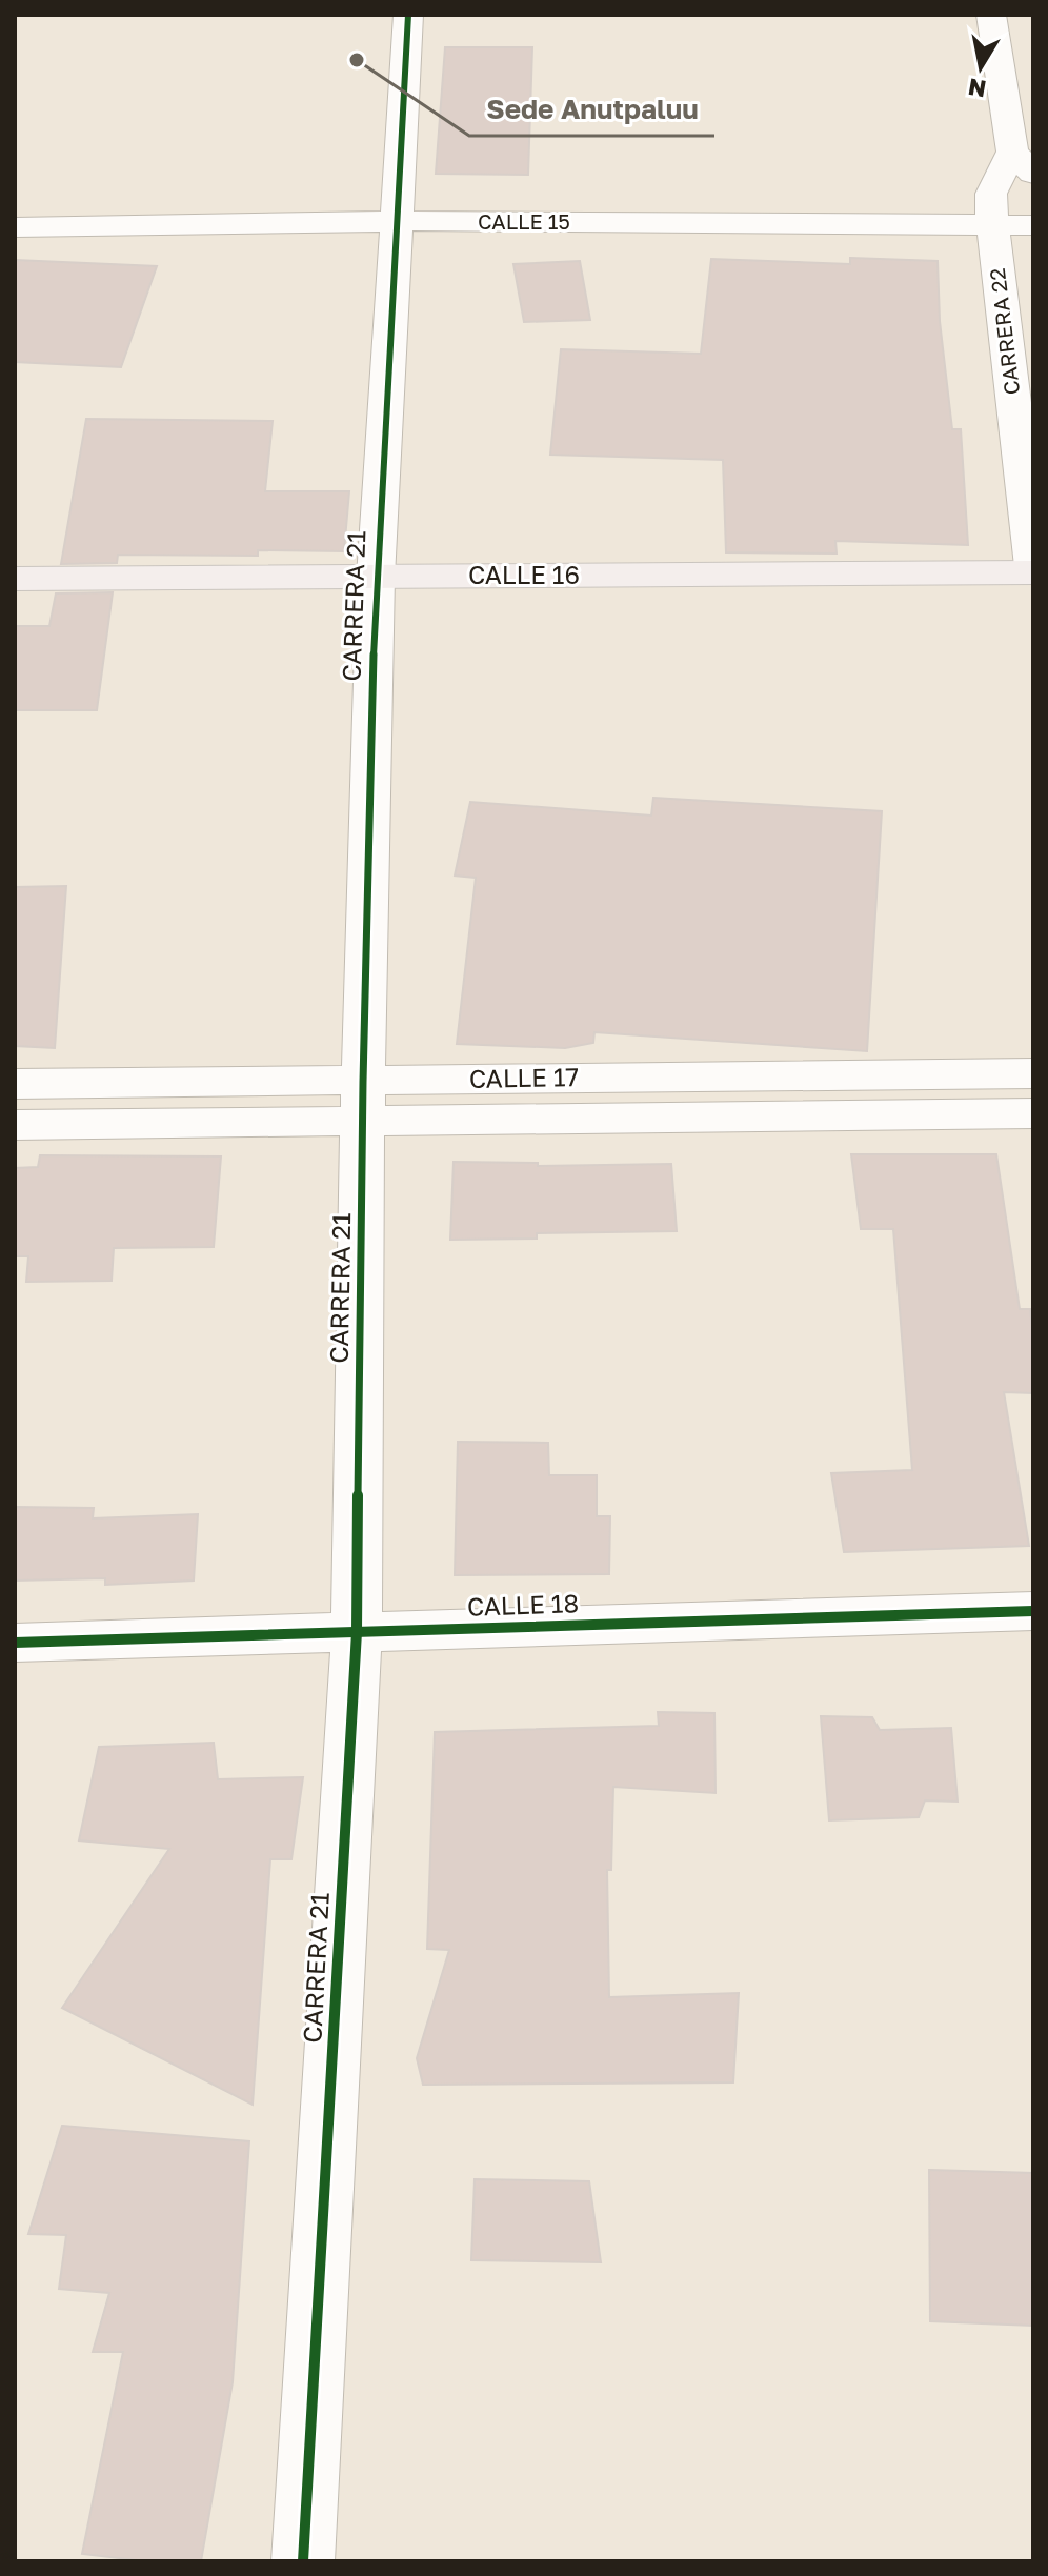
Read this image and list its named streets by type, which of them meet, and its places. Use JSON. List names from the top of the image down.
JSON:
{
  "streets": {
    "highway": ["CALLE 16"],
    "street": [
      "CALLE 15",
      "CARRERA 22",
      "CARRERA 21",
      "CALLE 17",
      "CALLE 18"
    ]
  },
  "crossings": [
    ["CALLE 15", "CARRERA 22"],
    ["CALLE 15", "CARRERA 21"],
    ["CARRERA 22", "CALLE 16"],
    ["CALLE 16", "CARRERA 21"],
    ["CARRERA 21", "CALLE 17"],
    ["CARRERA 21", "CALLE 18"]
  ],
  "places": ["Sede Anutpaluu"],
  "north": "bottom"
}
